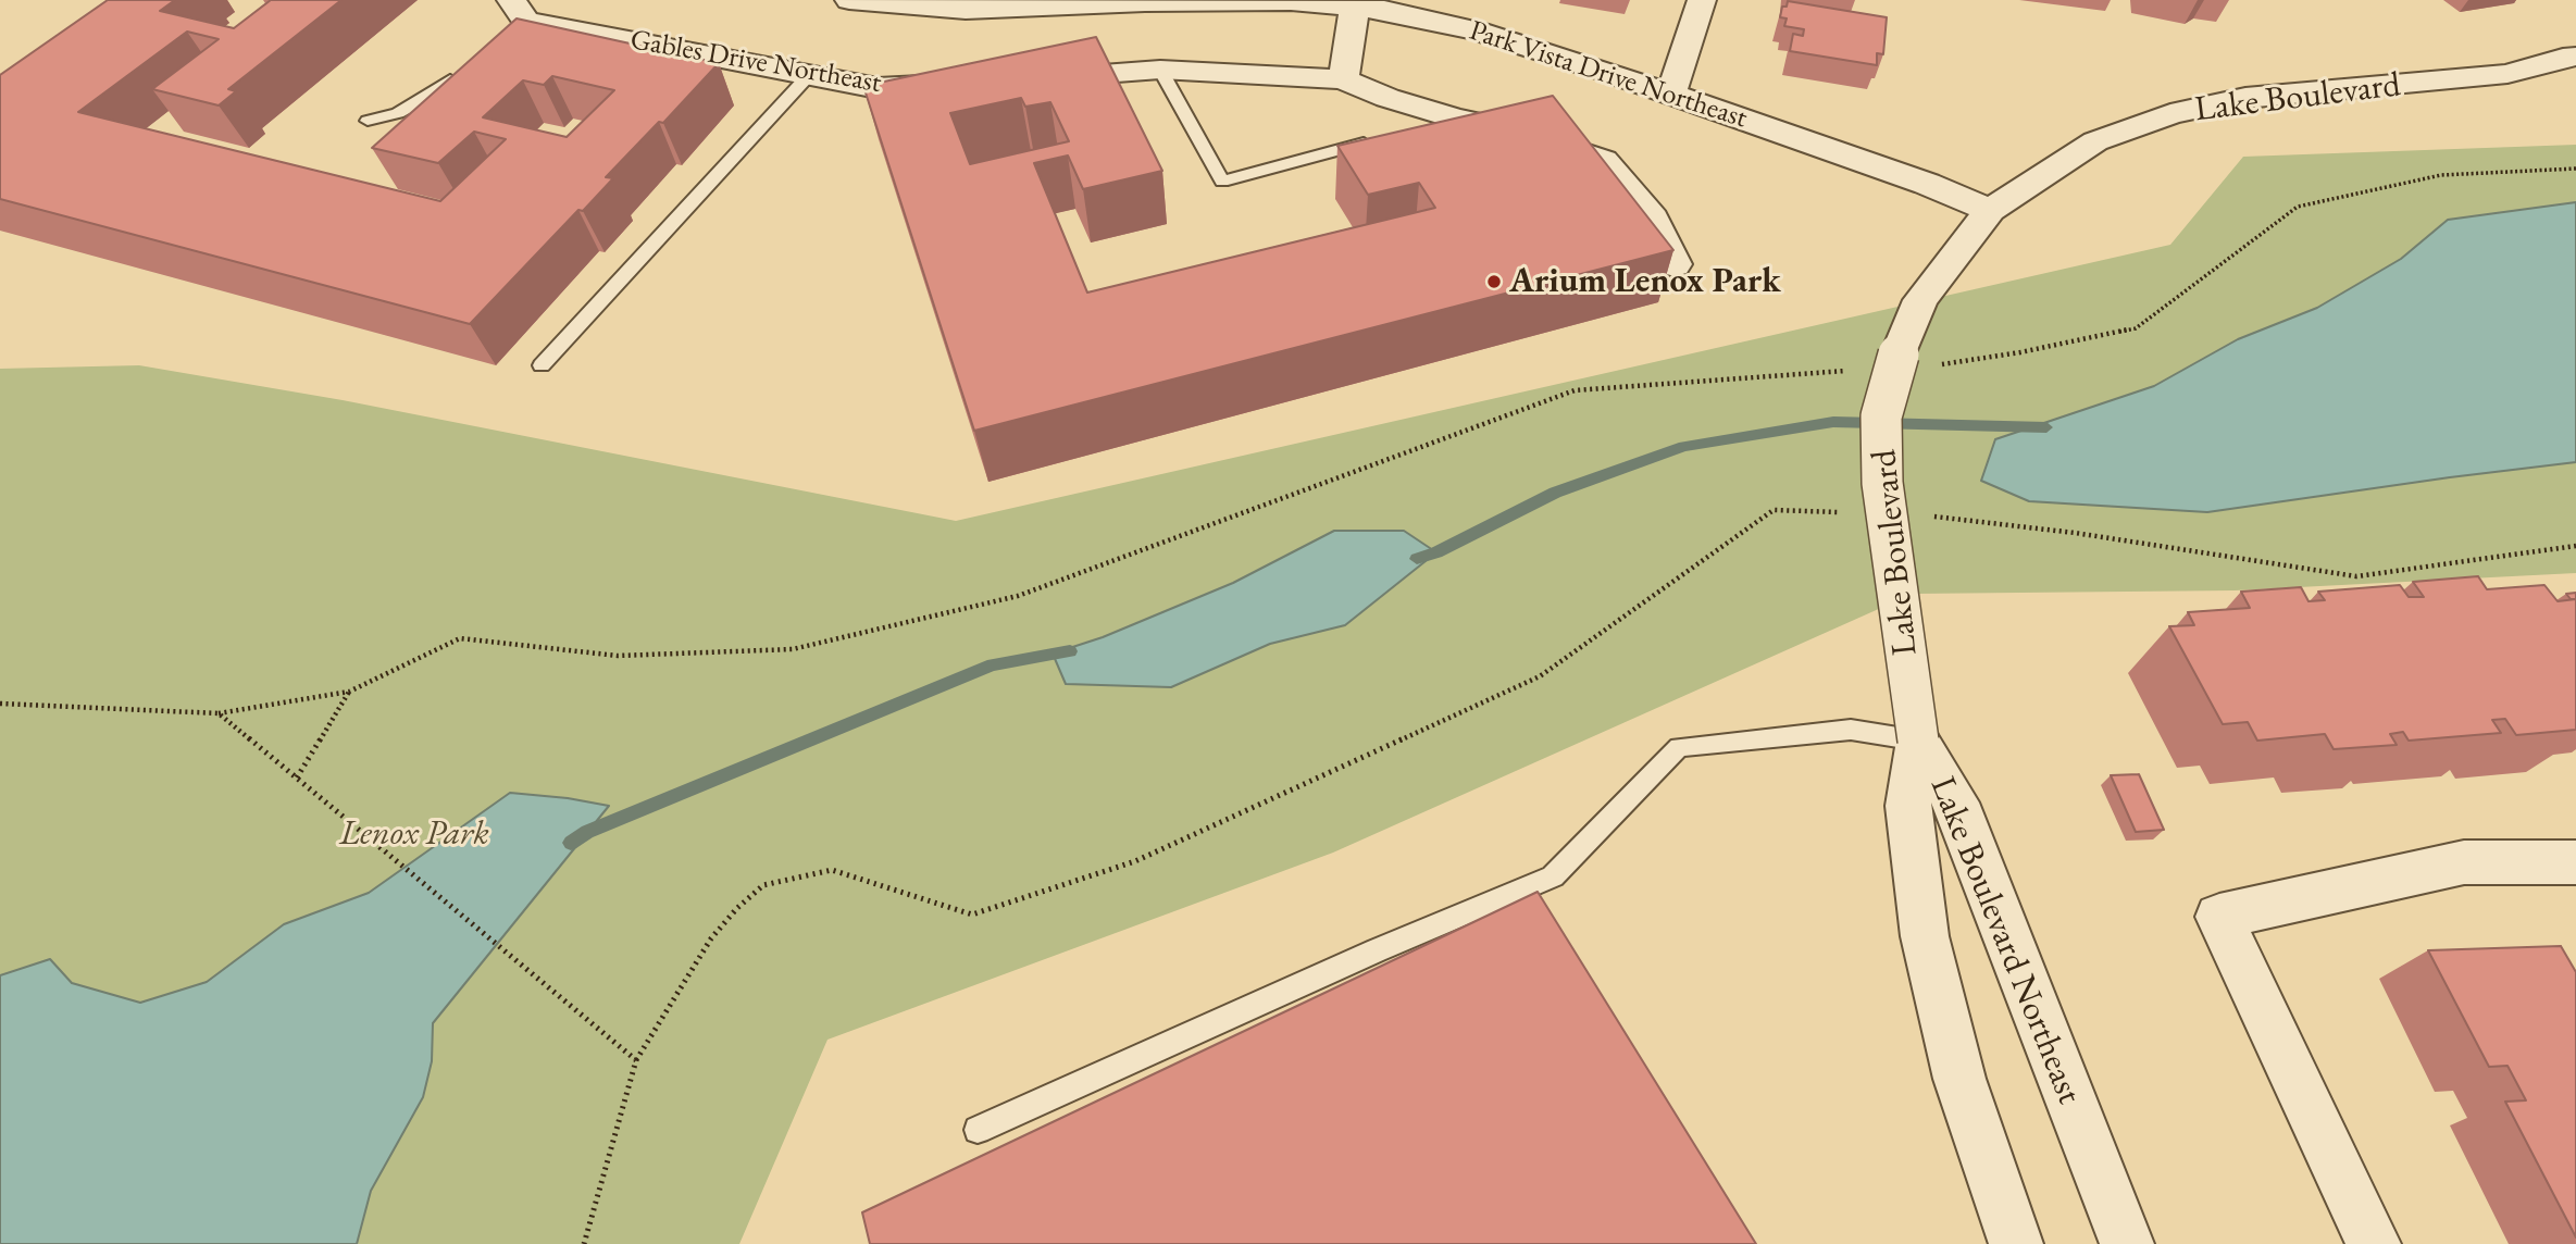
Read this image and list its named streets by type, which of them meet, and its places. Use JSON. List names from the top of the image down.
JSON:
{
  "streets": {
    "street": [
      "Gables Drive Northeast",
      "Park Vista Drive Northeast",
      "Lake Boulevard",
      "Lake Boulevard Northeast"
    ]
  },
  "crossings": [
    ["Park Vista Drive Northeast", "Lake Boulevard"],
    ["Lake Boulevard", "Lake Boulevard Northeast"]
  ],
  "parks": ["Lenox Park"],
  "places": ["Arium Lenox Park"]
}
